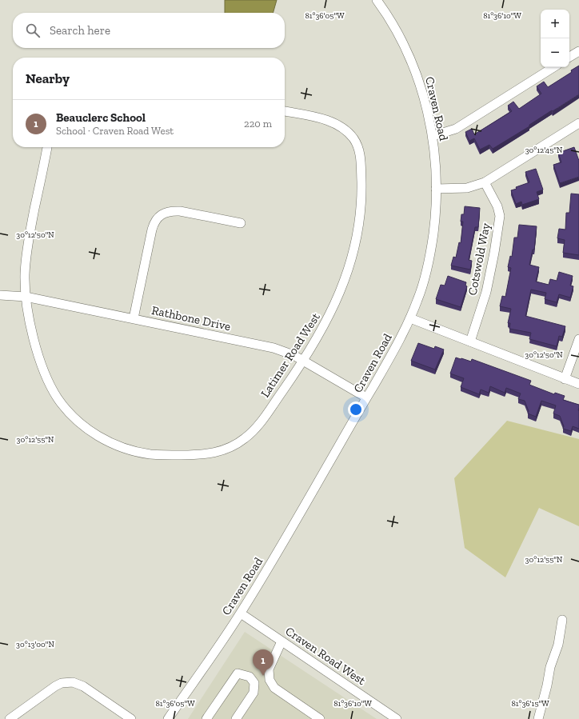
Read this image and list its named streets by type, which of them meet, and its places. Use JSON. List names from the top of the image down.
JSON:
{
  "streets": {
    "street": [
      "Craven Road",
      "Cotswold Way",
      "Rathbone Drive",
      "Latimer Road West",
      "Craven Road West"
    ]
  },
  "crossings": [
    ["Craven Road", "Rathbone Drive"],
    ["Craven Road", "Craven Road West"],
    ["Rathbone Drive", "Latimer Road West"]
  ],
  "page": {
    "map_buttons": ["+", "−"],
    "search": "Search here",
    "heading": "Nearby",
    "list": [
      {
        "mark": "1",
        "name": "Beauclerc School",
        "note": "School · Craven Road West",
        "value": "220 m"
      }
    ],
    "pins": "1"
  },
  "coordinates": [
    "81°36'05\"W",
    "81°36'10\"W",
    "30°12'45\"N",
    "30°12'50\"N",
    "30°12'55\"N",
    "30°13'00\"N",
    "81°36'15\"W"
  ]
}
